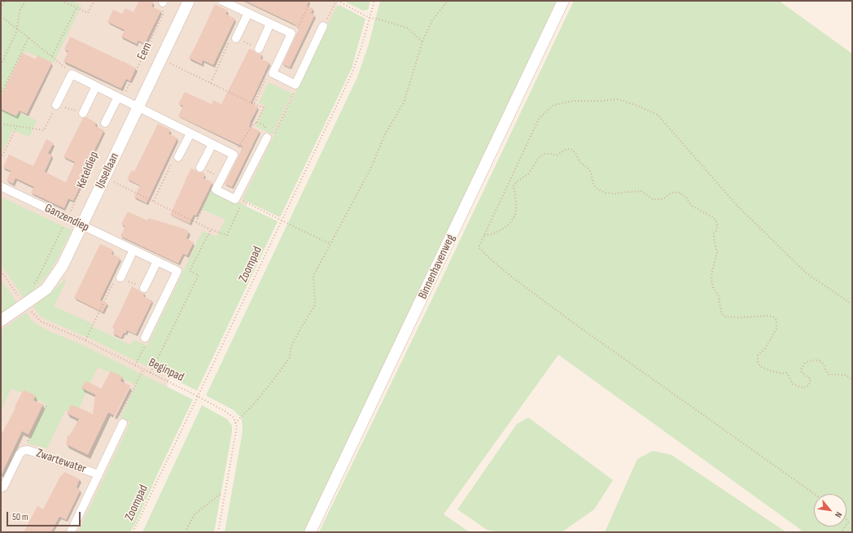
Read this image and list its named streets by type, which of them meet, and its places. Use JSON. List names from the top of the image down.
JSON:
{
  "streets": {
    "street": [
      "IJssellaan",
      "Ganzendiep",
      "Binnenhavenweg",
      "Zwartewater"
    ],
    "path": [
      "Eem",
      "Keteldiep",
      "Zoompad",
      "Beginpad"
    ]
  },
  "crossings": [
    ["Eem", "IJssellaan"],
    ["Keteldiep", "Ganzendiep"],
    ["IJssellaan", "Ganzendiep"],
    ["IJssellaan", "Beginpad"],
    ["Zoompad", "Beginpad"]
  ],
  "scale_bar": "50 m",
  "north": "bottom right"
}
